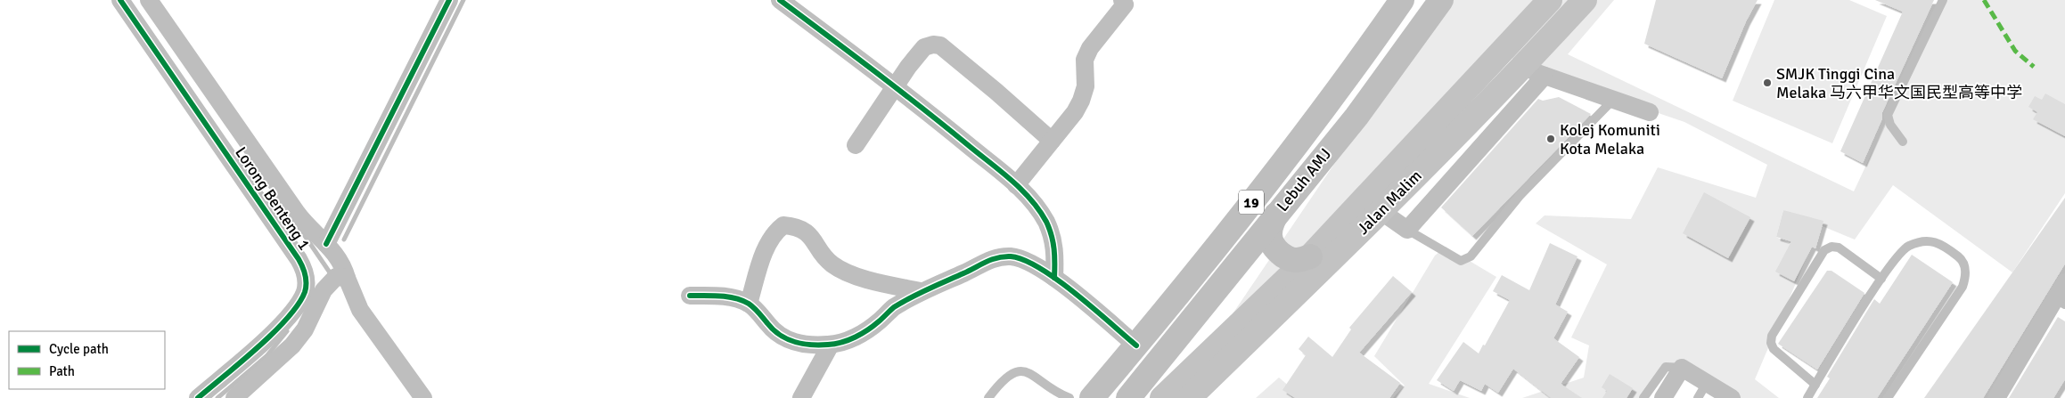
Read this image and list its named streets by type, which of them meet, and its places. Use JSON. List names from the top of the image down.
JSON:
{
  "streets": {
    "highway": ["Lebuh AMJ", "19"],
    "main road": ["Jalan Malim"],
    "street": ["Lorong Benteng 1"]
  },
  "places": ["SMJK Tinggi Cina Melaka 马六甲华文国民型高等中学", "Kolej Komuniti Kota Melaka"],
  "legend": ["Cycle path", "Path"]
}
